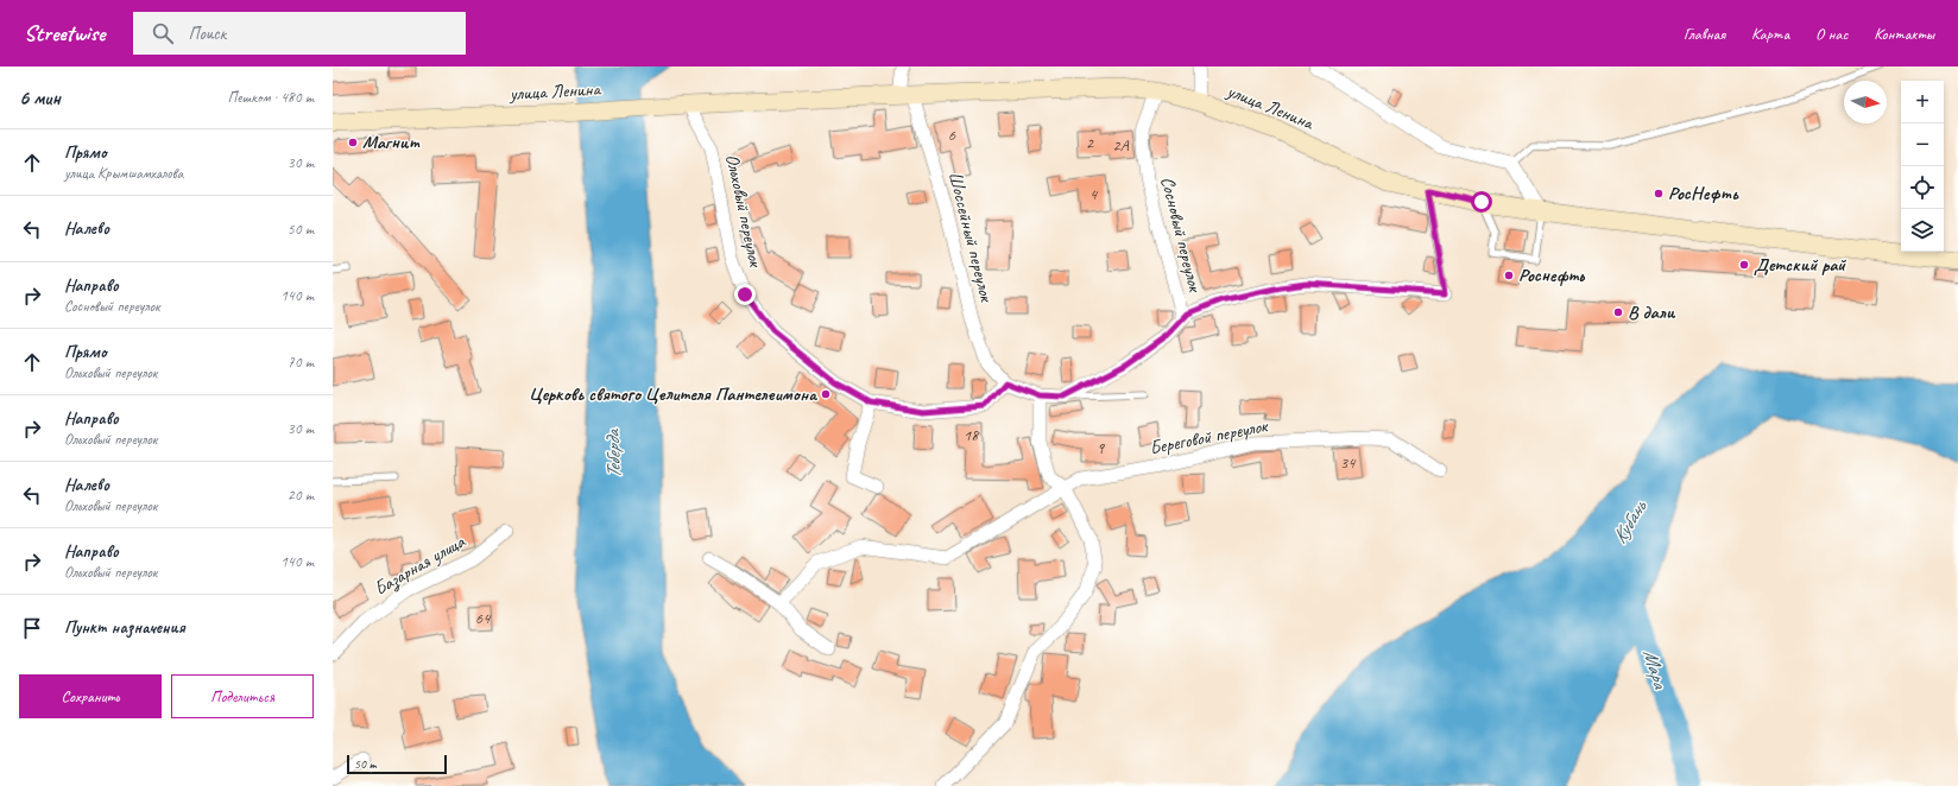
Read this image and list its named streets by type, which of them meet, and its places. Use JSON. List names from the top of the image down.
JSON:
{
  "streets": {
    "main road": ["улица Ленина"],
    "street": [
      "Ольховый переулок",
      "Сосновый переулок",
      "Шоссейный переулок",
      "Береговой переулок",
      "Базарная улица"
    ]
  },
  "crossings": [
    ["улица Ленина", "Ольховый переулок"],
    ["улица Ленина", "Сосновый переулок"],
    ["улица Ленина", "Шоссейный переулок"],
    ["Ольховый переулок", "Шоссейный переулок"]
  ],
  "water": ["Теберда", "Кубань", "Мара"],
  "places": [
    "Магнит",
    "РосНефть",
    "Детский рай",
    "Роснефть",
    "В дали",
    "Церковь святого Целителя Пантелеимона"
  ],
  "house_numbers": [
    "6",
    "2",
    "2А",
    "4",
    "18",
    "9",
    "34",
    "64"
  ],
  "scale_bar": "50 m",
  "north": "right",
  "page": {
    "header": "Streetwise",
    "search": "Поиск",
    "nav": [
      "Главная",
      "Карта",
      "О нас",
      "Контакты"
    ],
    "heading": ["6 мин", "Пешком · 480 m"],
    "map_buttons": ["+", "−"],
    "list": [
      ["Прямо", "улица Крымшамхалова", "30 m"],
      ["Налево", "50 m"],
      ["Направо", "Сосновый переулок", "140 m"],
      ["Прямо", "Ольховый переулок", "70 m"],
      ["Направо", "Ольховый переулок", "30 m"],
      ["Налево", "Ольховый переулок", "20 m"],
      ["Направо", "Ольховый переулок", "140 m"],
      "Пункт назначения"
    ],
    "buttons": ["Сохранить", "Поделиться"],
    "scale": "50 m"
  }
}
